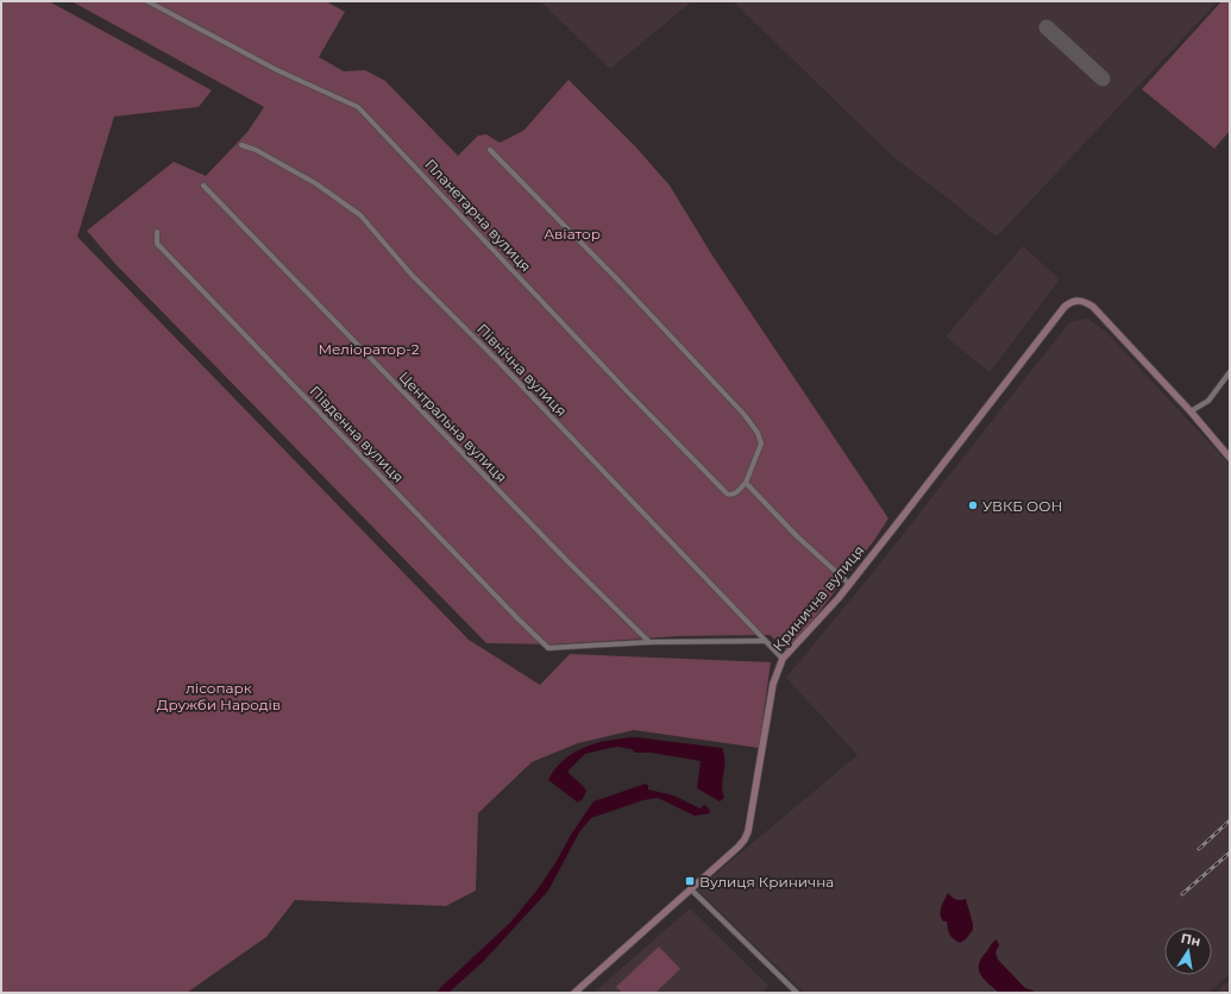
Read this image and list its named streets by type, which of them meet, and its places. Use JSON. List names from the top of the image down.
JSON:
{
  "streets": {
    "street": [
      "Планетарна вулиця",
      "Північна вулиця",
      "Центральна вулиця",
      "Південна вулиця",
      "Кринична вулиця"
    ]
  },
  "crossings": [
    ["Північна вулиця", "Кринична вулиця"],
    ["Центральна вулиця", "Південна вулиця"]
  ],
  "parks": ["Авіатор", "Меліоратор-2", "лісопарк Дружби Народів"],
  "places": {
    "other": ["УВКБ ООН"],
    "transit": ["Вулиця Кринична"]
  },
  "north": "top"
}
